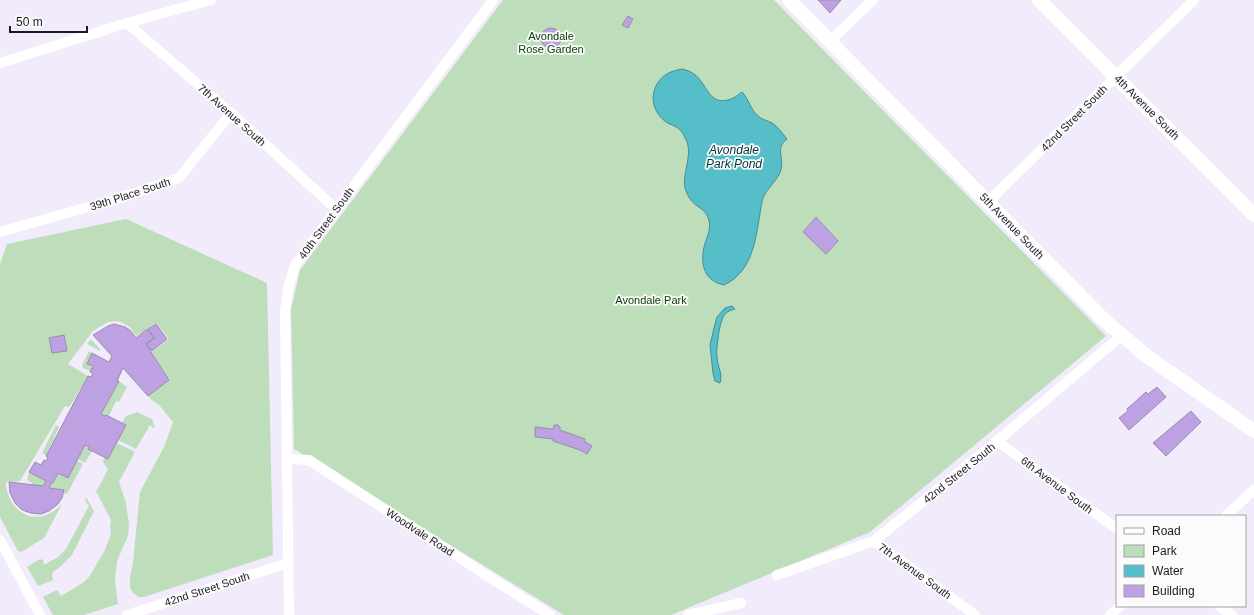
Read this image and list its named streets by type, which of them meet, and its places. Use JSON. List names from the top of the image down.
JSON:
{
  "streets": {
    "street": [
      "4th Avenue South",
      "7th Avenue South",
      "42nd Street South",
      "39th Place South",
      "40th Street South",
      "5th Avenue South",
      "6th Avenue South",
      "Woodvale Road"
    ]
  },
  "crossings": [
    ["4th Avenue South", "42nd Street South"],
    ["7th Avenue South", "42nd Street South"],
    ["7th Avenue South", "39th Place South"],
    ["7th Avenue South", "40th Street South"],
    ["42nd Street South", "40th Street South"],
    ["42nd Street South", "5th Avenue South"],
    ["42nd Street South", "6th Avenue South"],
    ["40th Street South", "Woodvale Road"]
  ],
  "water": ["Avondale Park Pond"],
  "parks": ["Avondale Rose Garden", "Avondale Park"],
  "legend": [
    "Road",
    "Park",
    "Water",
    "Building"
  ],
  "scale_bar": "50 m"
}
